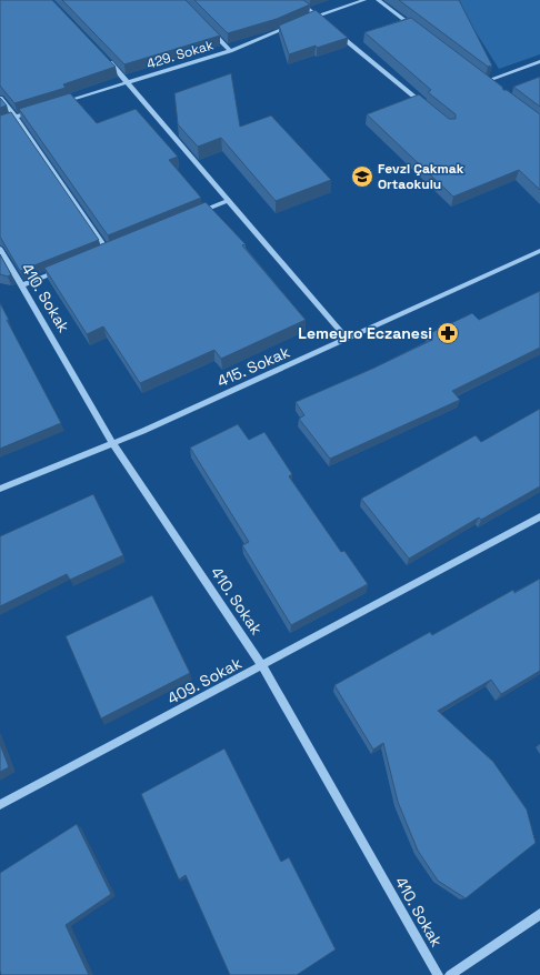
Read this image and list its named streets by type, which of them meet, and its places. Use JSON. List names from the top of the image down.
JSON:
{
  "streets": {
    "street": [
      "429. Sokak",
      "410. Sokak",
      "415. Sokak",
      "409. Sokak"
    ]
  },
  "crossings": [
    ["410. Sokak", "415. Sokak"],
    ["410. Sokak", "409. Sokak"]
  ],
  "places": {
    "school or university": ["Fevzi Çakmak Ortaokulu"],
    "pharmacy": ["Lemeyro Eczanesi"]
  }
}
